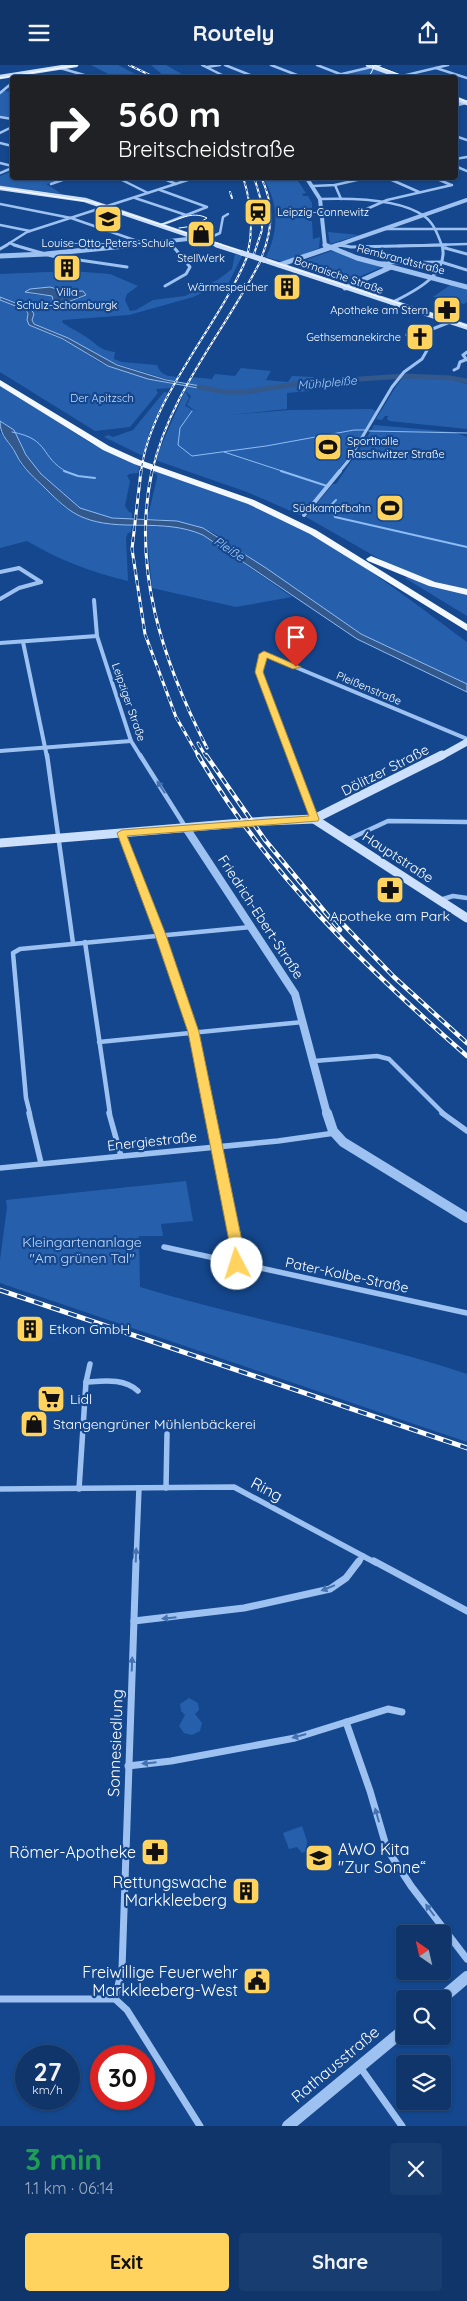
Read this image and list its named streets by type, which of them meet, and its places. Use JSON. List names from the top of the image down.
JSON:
{
  "streets": {
    "main road": ["Bornaische Straße", "Dölitzer Straße", "Hauptstraße"],
    "street": [
      "Rembrandtstraße",
      "Pleißenstraße",
      "Leipziger Straße",
      "Friedrich-Ebert-Straße",
      "Energiestraße",
      "Pater-Kolbe-Straße",
      "Ring",
      "Sonnesiedlung",
      "Rathausstraße"
    ]
  },
  "crossings": [
    ["Pleißenstraße", "Dölitzer Straße"],
    ["Pleißenstraße", "Hauptstraße"],
    ["Leipziger Straße", "Dölitzer Straße"],
    ["Leipziger Straße", "Friedrich-Ebert-Straße"],
    ["Dölitzer Straße", "Hauptstraße"],
    ["Dölitzer Straße", "Friedrich-Ebert-Straße"],
    ["Friedrich-Ebert-Straße", "Energiestraße"],
    ["Ring", "Sonnesiedlung"]
  ],
  "one_way": ["Leipziger Straße", "Sonnesiedlung"],
  "water": ["Mühlpleiße", "Pleiße"],
  "parks": ["Der Apitzsch", "Kleingartenanlage \"Am grünen Tal\""],
  "places": {
    "station": ["Leipzig-Connewitz"],
    "school or university": ["Louise-Otto-Peters-Schule", "AWO Kita \"Zur Sonne“"],
    "shop": ["StellWerk", "Stangengrüner Mühlenbäckerei"],
    "building": [
      "Villa Schulz-Schomburgk",
      "Wärmespeicher",
      "Etkon GmbH",
      "Rettungswache Markkleeberg"
    ],
    "pharmacy": ["Apotheke am Stern", "Apotheke am Park", "Römer-Apotheke"],
    "church": ["Gethsemanekirche"],
    "sports": ["Sporthalle Raschwitzer Straße", "Südkampfbahn"],
    "supermarket": ["Lidl"],
    "public building": ["Freiwillige Feuerwehr Markkleeberg-West"]
  },
  "north": "top left",
  "page": {
    "header": "Routely",
    "turn": ["560 m", "Breitscheidstraße"],
    "speed": "27 km/h",
    "limit": "30",
    "heading": ["3 min", "1.1 km · 06:14"],
    "buttons": ["Exit", "Share"]
  }
}
